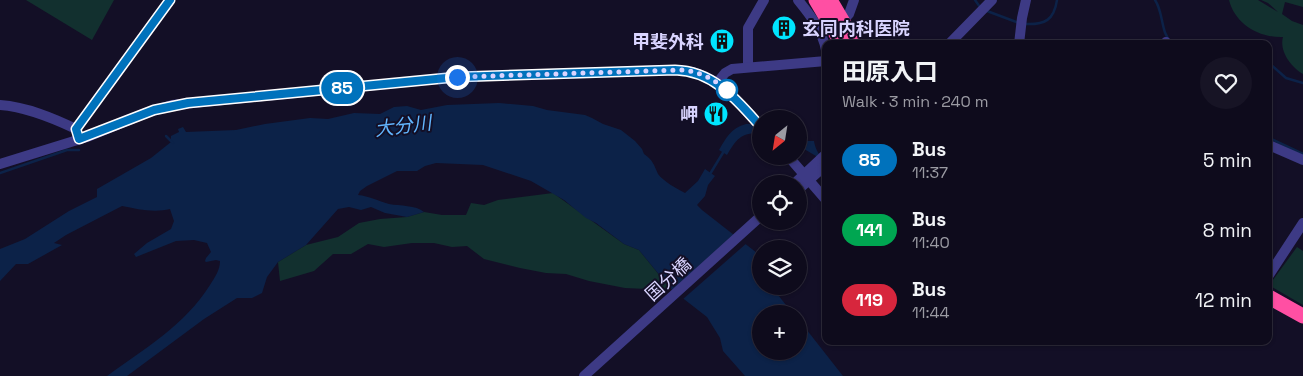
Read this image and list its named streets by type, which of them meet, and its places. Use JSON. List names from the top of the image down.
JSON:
{
  "streets": {
    "street": ["国分橋"]
  },
  "water": ["大分川"],
  "places": {
    "building": ["玄同内科医院", "甲斐外科"],
    "restaurant": ["岬"]
  },
  "lines": ["bus line 85"],
  "north": "bottom left",
  "page": {
    "on_map": "85",
    "heading": ["田原入口", "Walk · 3 min · 240 m"],
    "map_buttons": "+",
    "list": [
      {
        "mark": "85",
        "name": "Bus",
        "note": "11:37",
        "value": "5 min"
      },
      {
        "mark": "141",
        "name": "Bus",
        "note": "11:40",
        "value": "8 min"
      },
      {
        "mark": "119",
        "name": "Bus",
        "note": "11:44",
        "value": "12 min"
      }
    ]
  }
}
